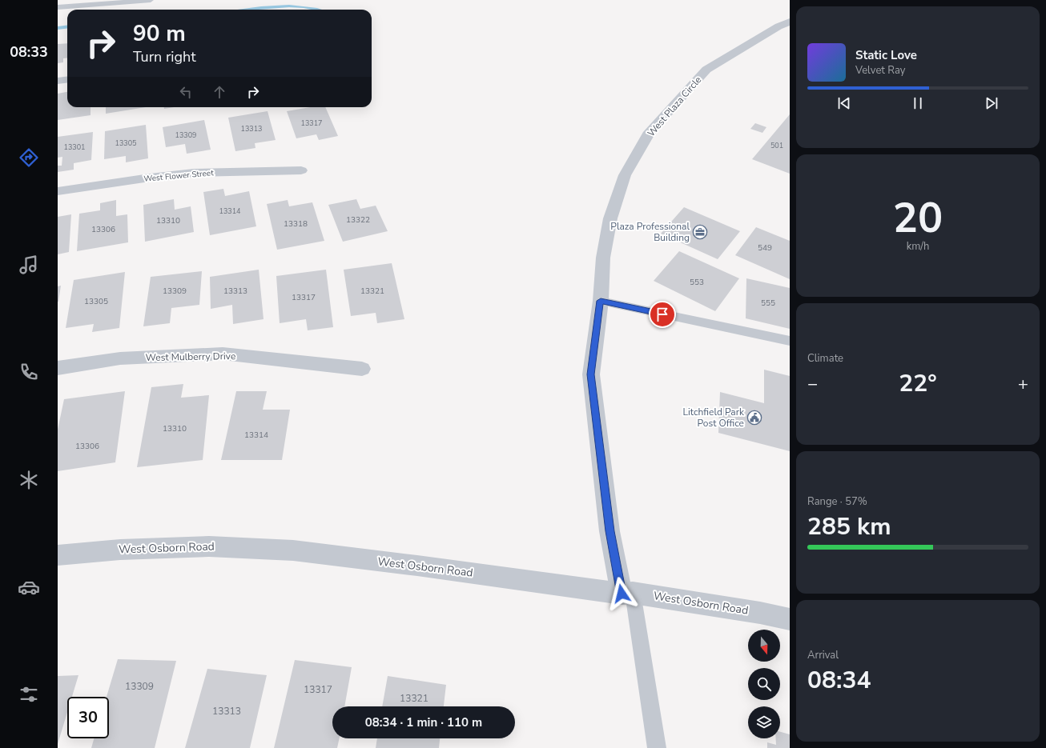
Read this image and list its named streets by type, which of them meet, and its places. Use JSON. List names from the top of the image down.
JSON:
{
  "streets": {
    "street": [
      "West Plaza Circle",
      "West Flower Street",
      "West Mulberry Drive",
      "West Osborn Road"
    ]
  },
  "crossings": [
    ["West Plaza Circle", "West Osborn Road"]
  ],
  "places": {
    "office": ["Plaza Professional Building"],
    "public building": ["Litchfield Park Post Office"]
  },
  "house_numbers": [
    "13317",
    "13313",
    "13309",
    "13305",
    "501",
    "13301",
    "13314",
    "13322",
    "13310",
    "13318",
    "13306",
    "549",
    "553",
    "13309",
    "13313",
    "13321",
    "13317",
    "13305",
    "555",
    "13310",
    "13314",
    "13306",
    "13309",
    "13317",
    "13321",
    "13313"
  ],
  "north": "bottom",
  "page": {
    "tabs": "08:33",
    "turn": ["90 m", "Turn right"],
    "song": ["Static Love", "Velvet Ray"],
    "tile": [
      ["20", "km/h"],
      "Climate",
      ["Range · 57%", "285 km"],
      ["Arrival", "08:34"]
    ],
    "heat": ["−", "22°", "+"],
    "limit": "30",
    "trip": "08:34 · 1 min · 110 m"
  }
}
